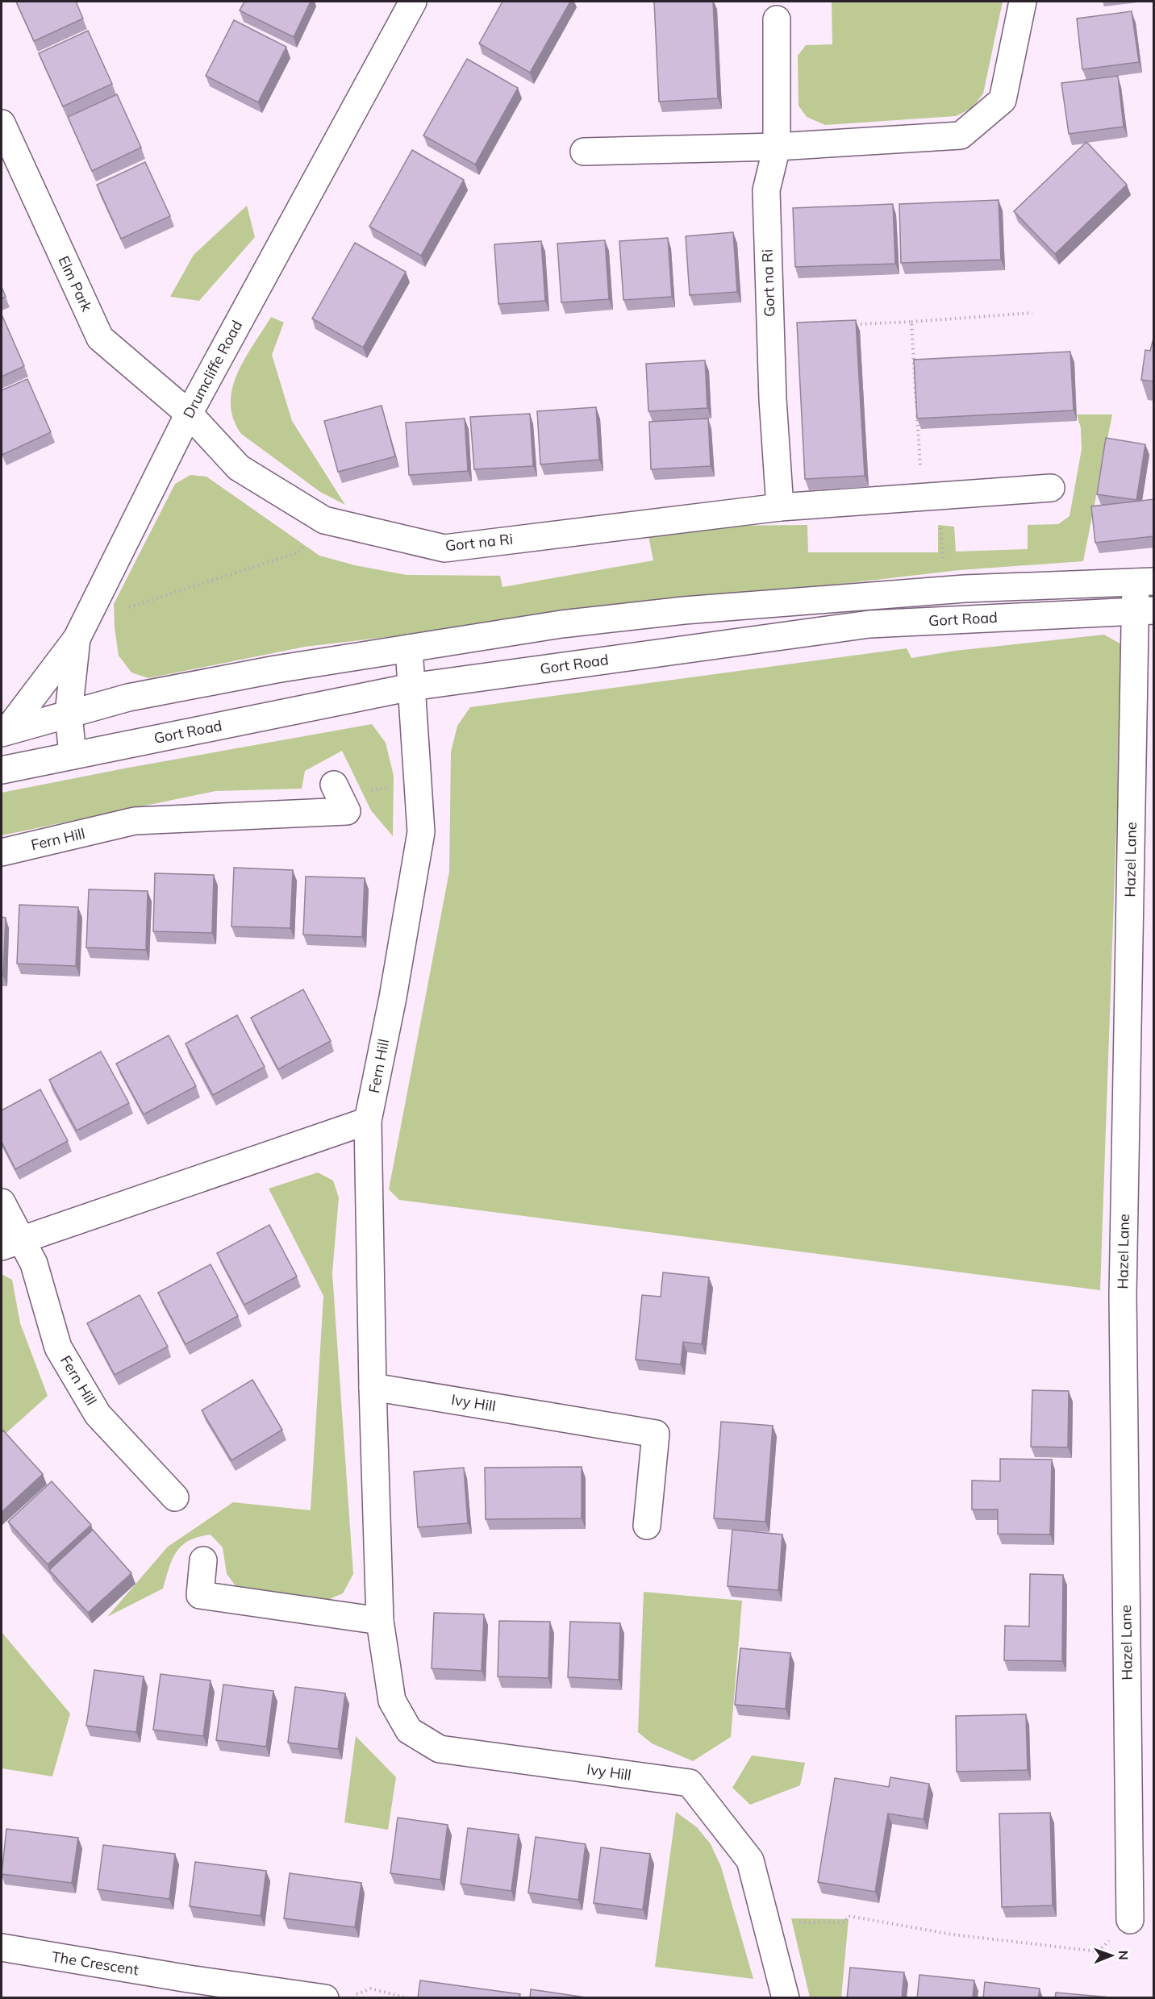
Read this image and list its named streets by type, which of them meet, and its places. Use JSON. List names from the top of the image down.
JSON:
{
  "streets": {
    "street": [
      "Gort na Ri",
      "Elm Park",
      "Drumcliffe Road",
      "Gort Road",
      "Fern Hill",
      "Hazel Lane",
      "Ivy Hill",
      "The Crescent"
    ]
  },
  "crossings": [
    ["Gort na Ri", "Elm Park"],
    ["Gort na Ri", "Drumcliffe Road"],
    ["Elm Park", "Drumcliffe Road"],
    ["Drumcliffe Road", "Gort Road"],
    ["Gort Road", "Fern Hill"],
    ["Gort Road", "Hazel Lane"],
    ["Fern Hill", "Ivy Hill"]
  ],
  "north": "right"
}
